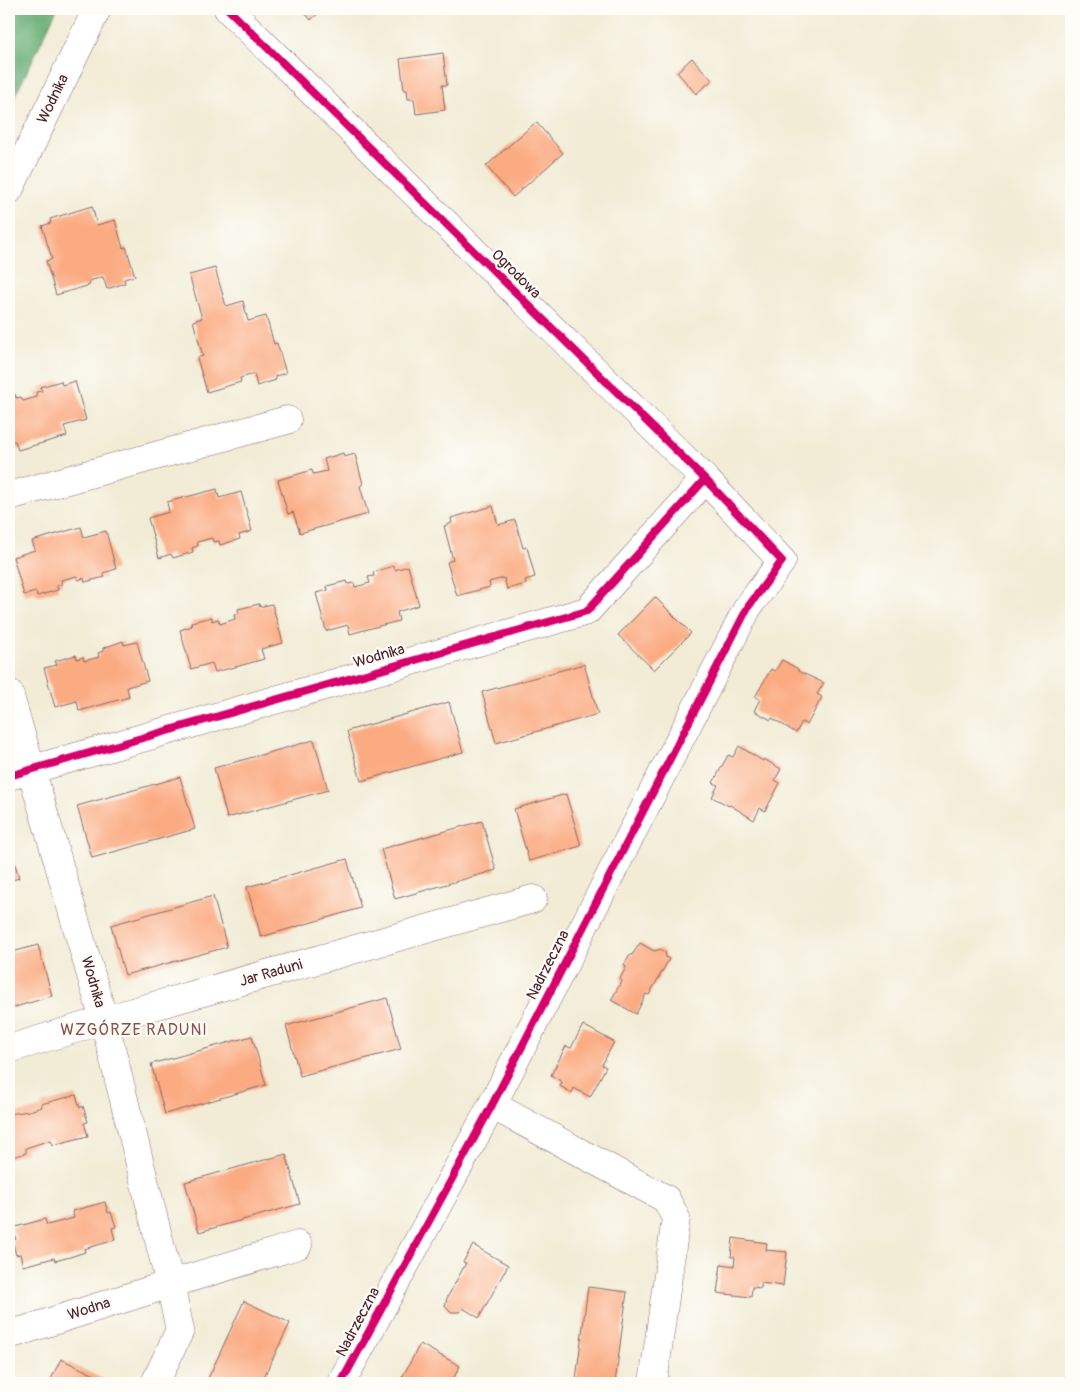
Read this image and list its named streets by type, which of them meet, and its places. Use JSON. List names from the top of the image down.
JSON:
{
  "streets": {
    "street": [
      "Wodnika",
      "Ogrodowa",
      "Nadrzeczna",
      "Jar Raduni",
      "Wodna"
    ]
  },
  "crossings": [
    ["Wodnika", "Ogrodowa"],
    ["Wodnika", "Jar Raduni"],
    ["Wodnika", "Wodna"],
    ["Ogrodowa", "Nadrzeczna"]
  ],
  "districts": ["WZGÓRZE RADUNI"]
}
